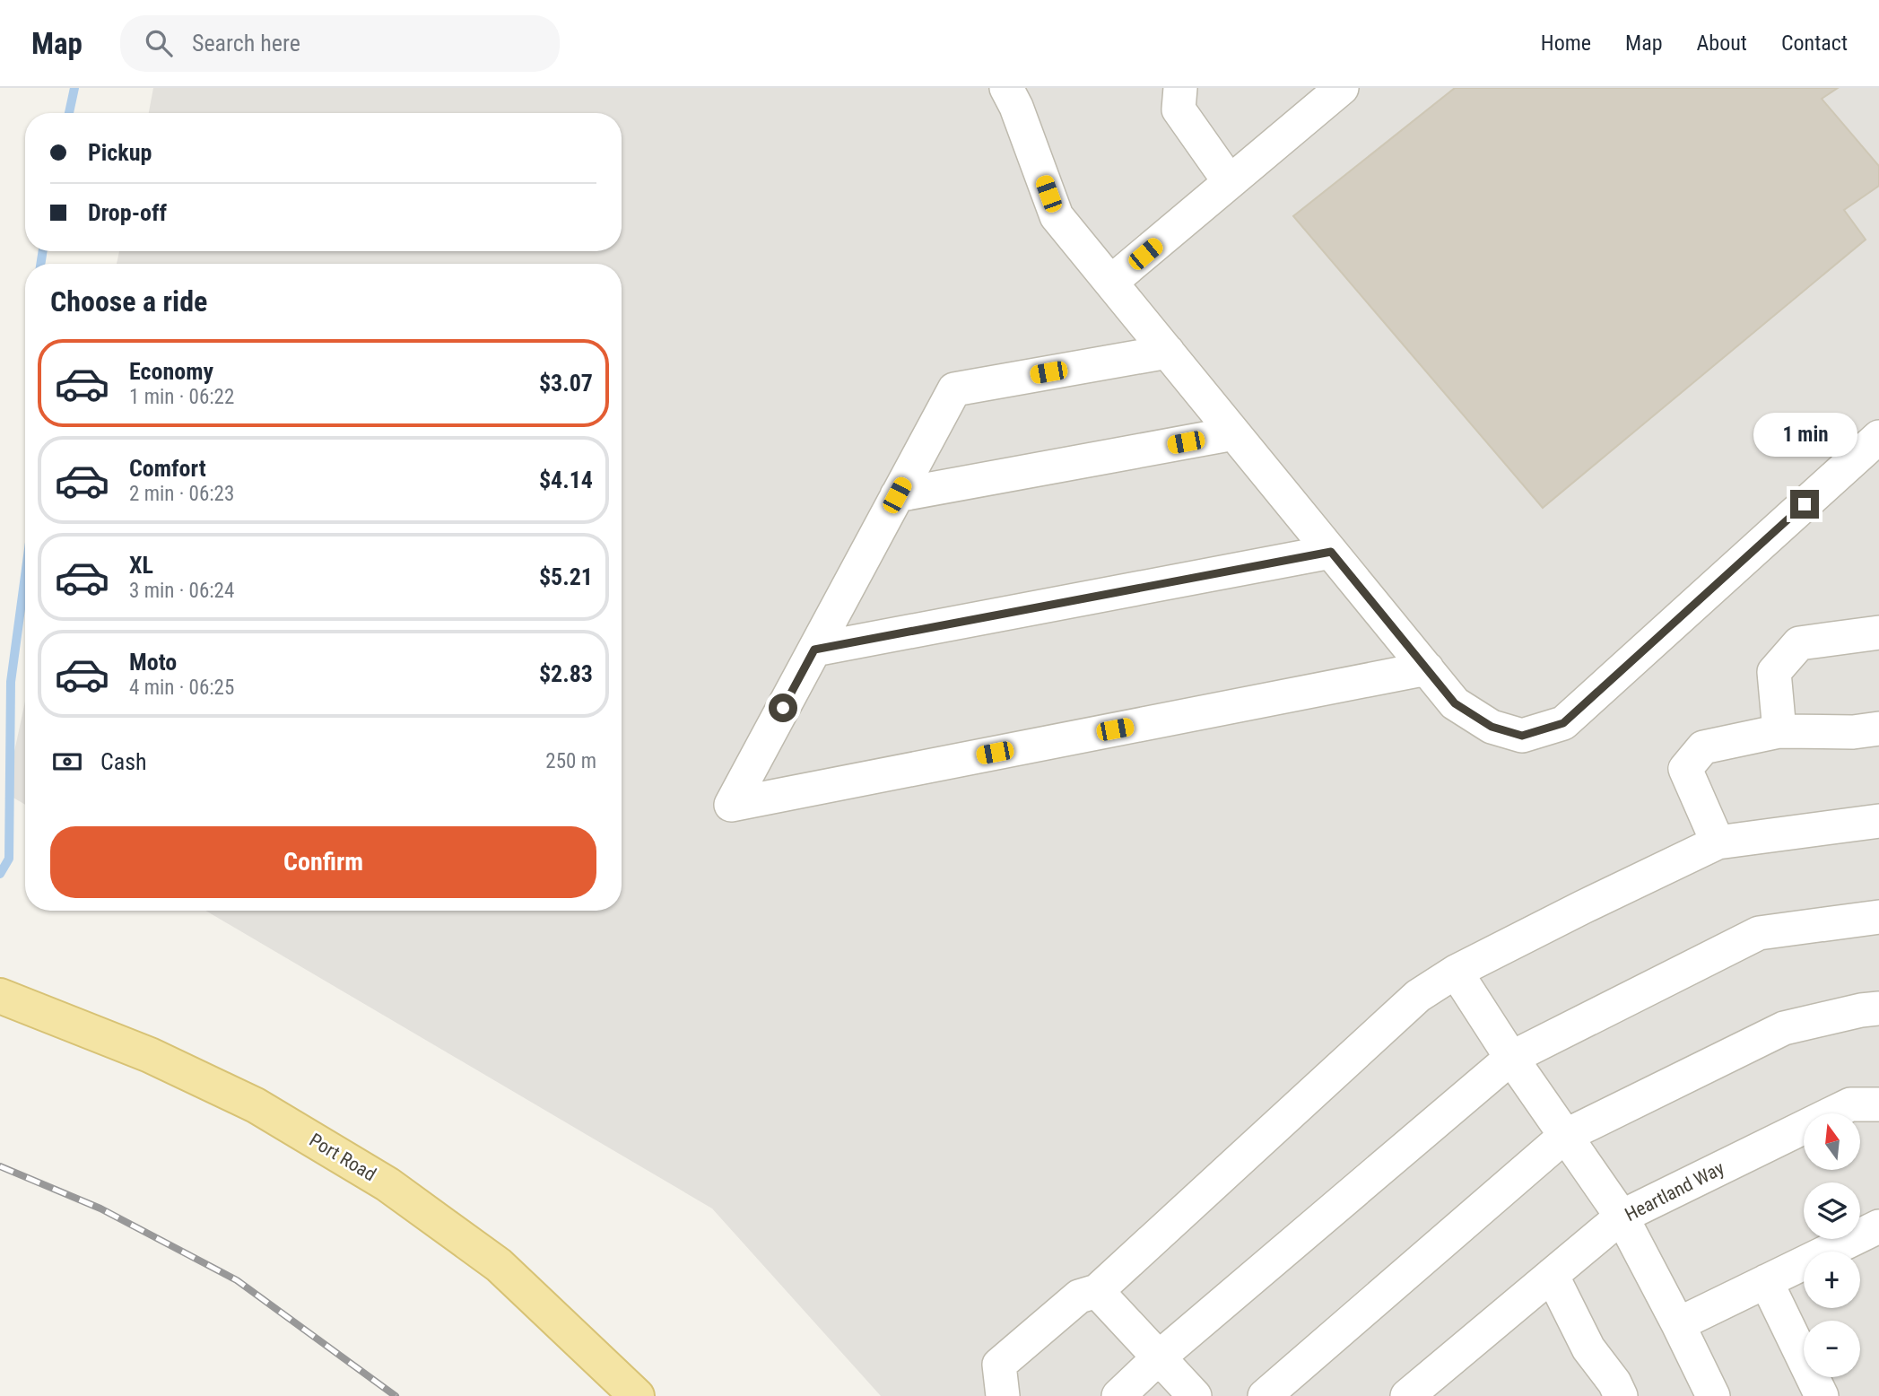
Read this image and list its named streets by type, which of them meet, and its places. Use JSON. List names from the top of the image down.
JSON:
{
  "streets": {
    "main road": ["Port Road"],
    "lane": ["Heartland Way"]
  },
  "north": "top",
  "page": {
    "header": "Map",
    "search": "Search here",
    "nav": [
      "Home",
      "Map",
      "About",
      "Contact"
    ],
    "banner": ["Pickup", "Drop-off"],
    "heading": "Choose a ride",
    "list": [
      {
        "name": "Economy",
        "note": "1 min · 06:22",
        "value": "$3.07"
      },
      {
        "name": "Comfort",
        "note": "2 min · 06:23",
        "value": "$4.14"
      },
      {
        "name": "XL",
        "note": "3 min · 06:24",
        "value": "$5.21"
      },
      {
        "name": "Moto",
        "note": "4 min · 06:25",
        "value": "$2.83"
      }
    ],
    "bubble": "1 min",
    "pay": ["Cash", "250 m"],
    "buttons": "Confirm",
    "map_buttons": ["+", "−"]
  }
}
